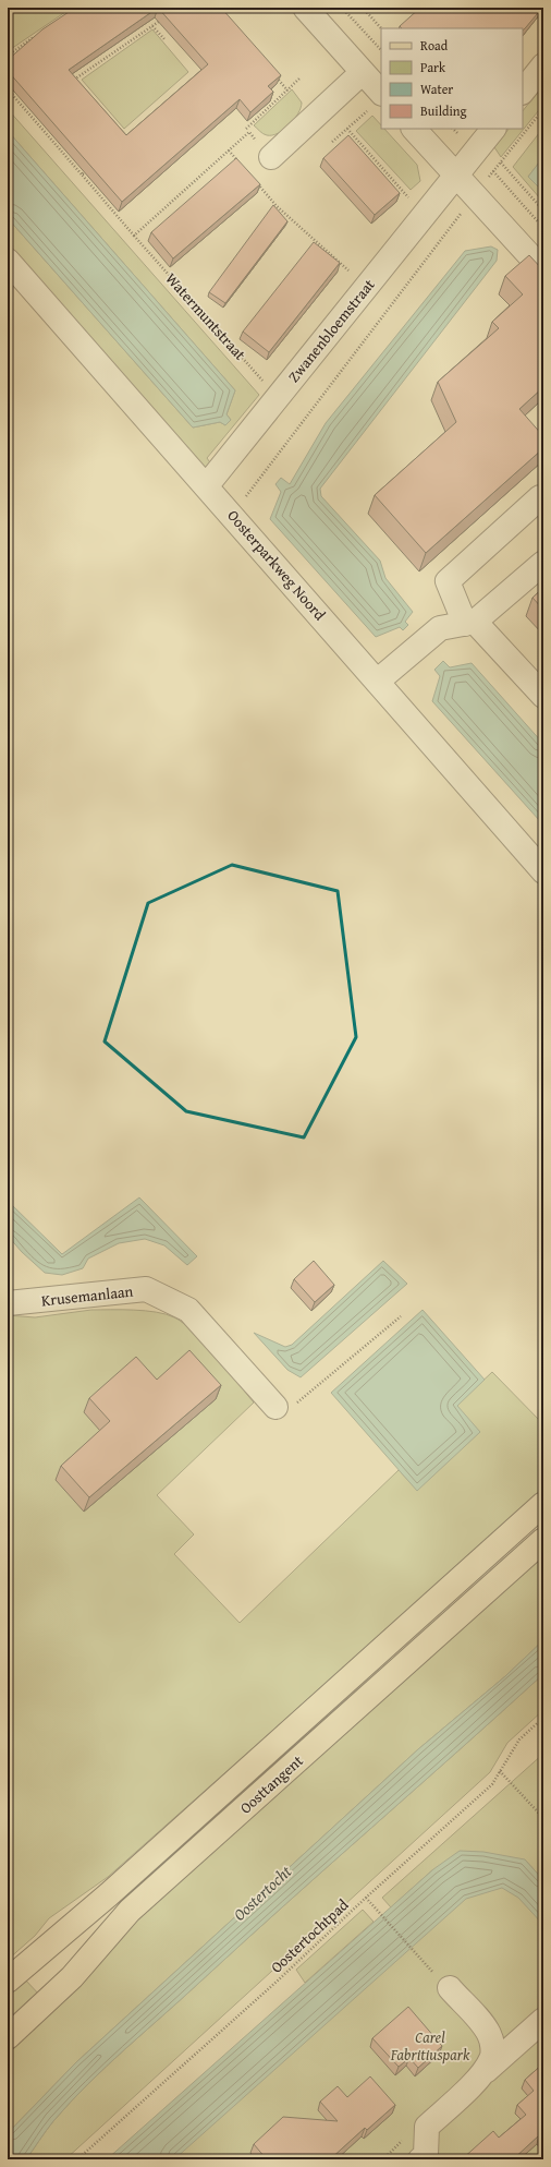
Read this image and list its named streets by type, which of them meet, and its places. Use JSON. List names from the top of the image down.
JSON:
{
  "streets": {
    "main road": ["Oosttangent"],
    "street": ["Zwanenbloemstraat", "Oosterparkweg Noord", "Krusemanlaan"],
    "path": ["Watermuntstraat", "Oostertochtpad"]
  },
  "crossings": [
    ["Watermuntstraat", "Zwanenbloemstraat"],
    ["Zwanenbloemstraat", "Oosterparkweg Noord"]
  ],
  "water": ["Oostertocht"],
  "parks": ["Carel Fabritiuspark"],
  "legend": [
    "Road",
    "Park",
    "Water",
    "Building"
  ]
}
